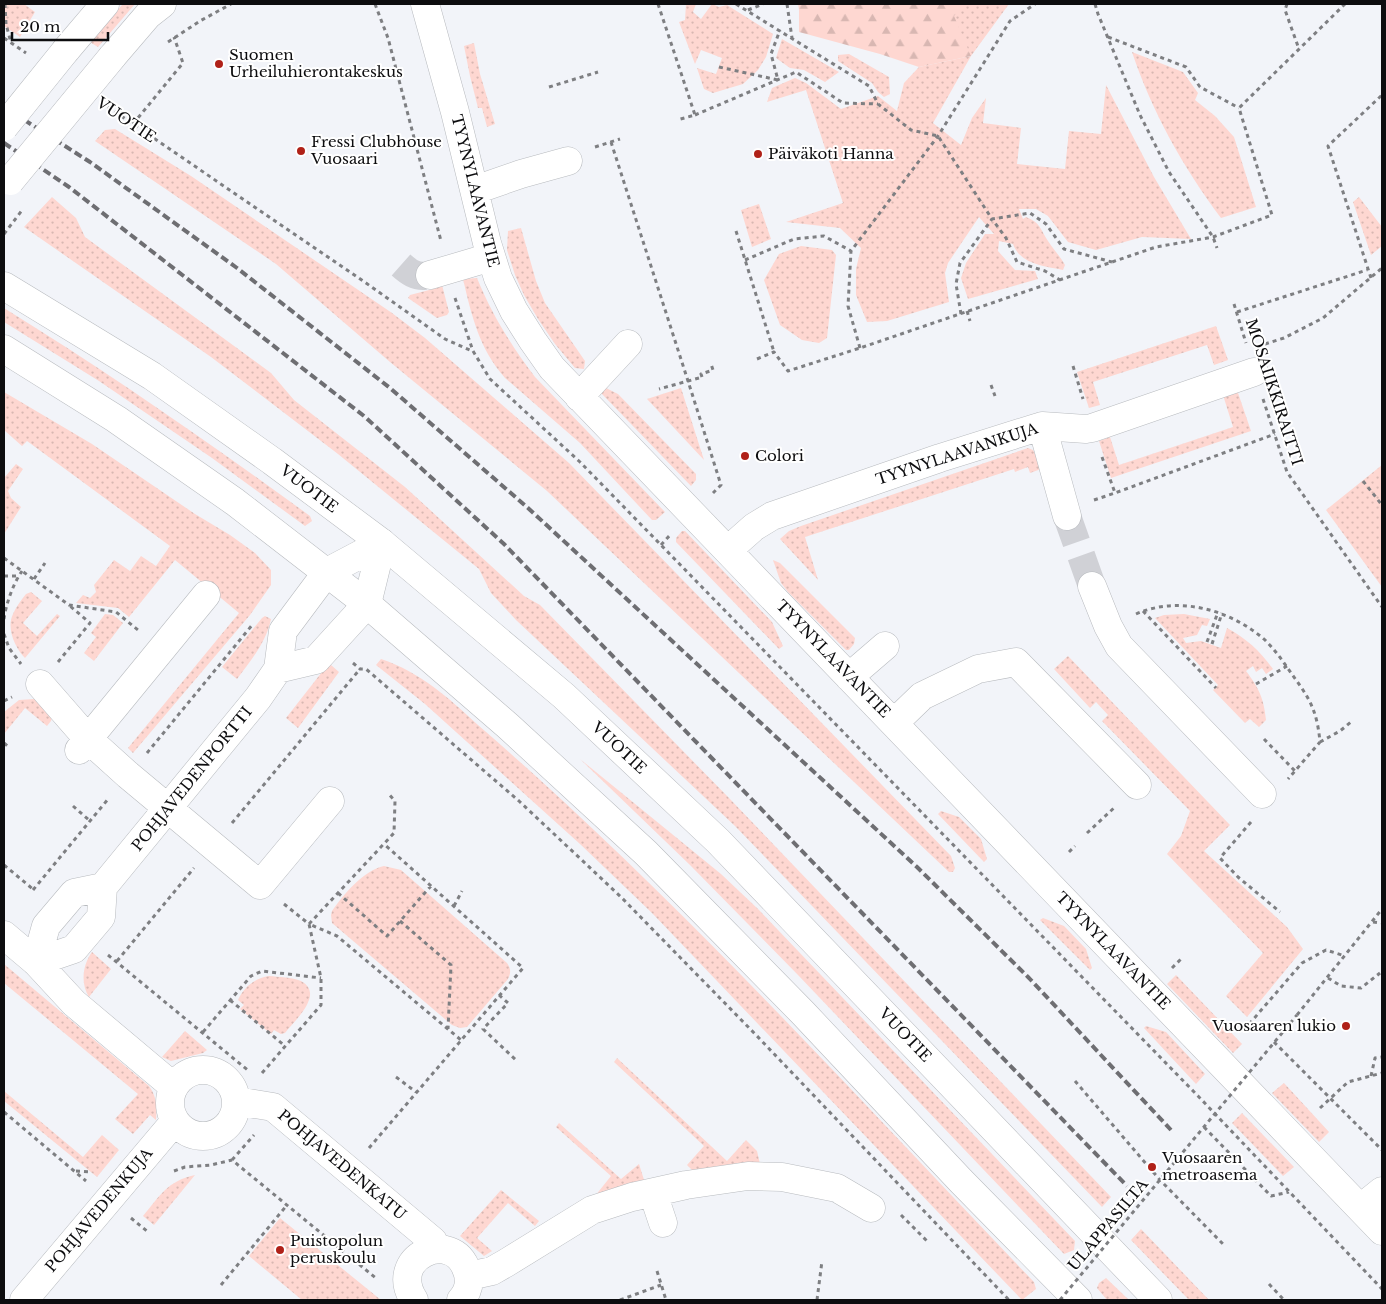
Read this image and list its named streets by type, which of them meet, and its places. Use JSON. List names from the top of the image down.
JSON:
{
  "streets": {
    "street": [
      "VUOTIE",
      "TYYNYLAAVANTIE",
      "TYYNYLAAVANKUJA",
      "POHJAVEDENPORTTI",
      "POHJAVEDENKATU",
      "POHJAVEDENKUJA"
    ],
    "path": ["MOSAIIKKIRAITTI", "ULAPPASILTA"]
  },
  "crossings": [
    ["VUOTIE", "POHJAVEDENPORTTI"],
    ["TYYNYLAAVANTIE", "TYYNYLAAVANKUJA"],
    ["MOSAIIKKIRAITTI", "TYYNYLAAVANKUJA"],
    ["POHJAVEDENKATU", "POHJAVEDENKUJA"]
  ],
  "places": [
    "Suomen Urheiluhierontakeskus",
    "Fressi Clubhouse Vuosaari",
    "Päiväkoti Hanna",
    "Colori",
    "Vuosaaren lukio",
    "Vuosaaren metroasema",
    "Puistopolun peruskoulu"
  ],
  "scale_bar": "20 m"
}
